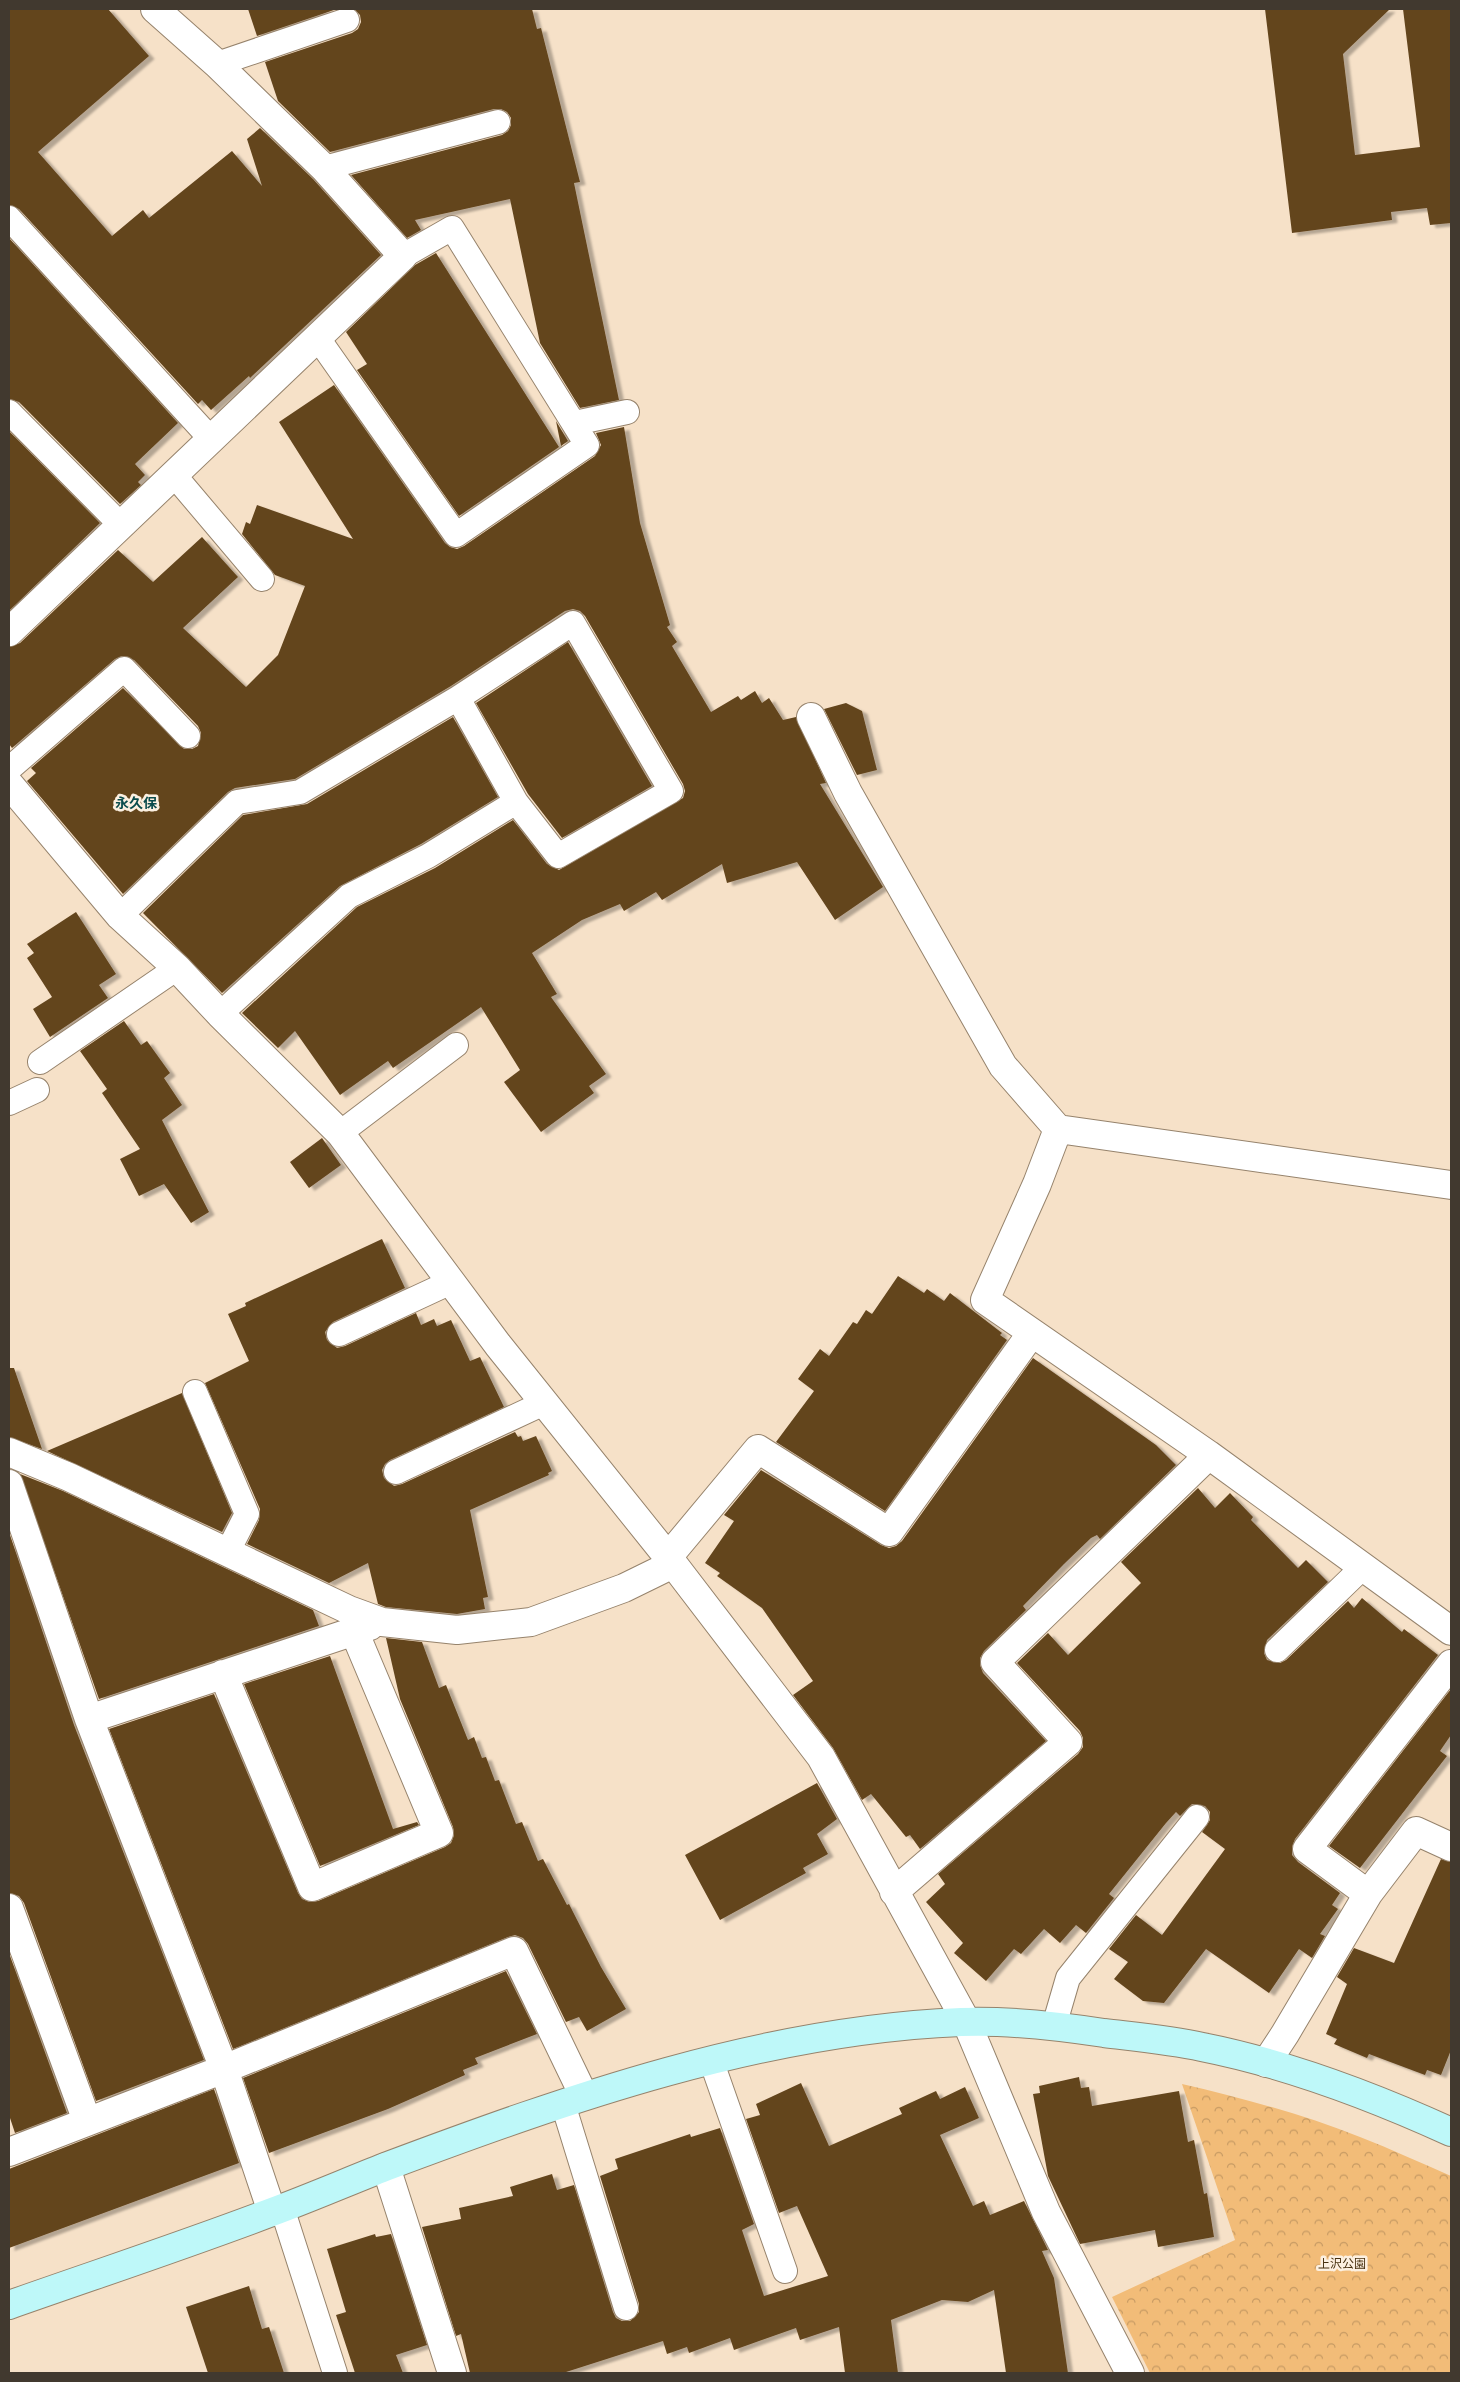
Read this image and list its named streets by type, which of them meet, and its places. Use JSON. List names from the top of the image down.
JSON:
{
  "districts": ["永久保"],
  "parks": ["上沢公園"]
}
